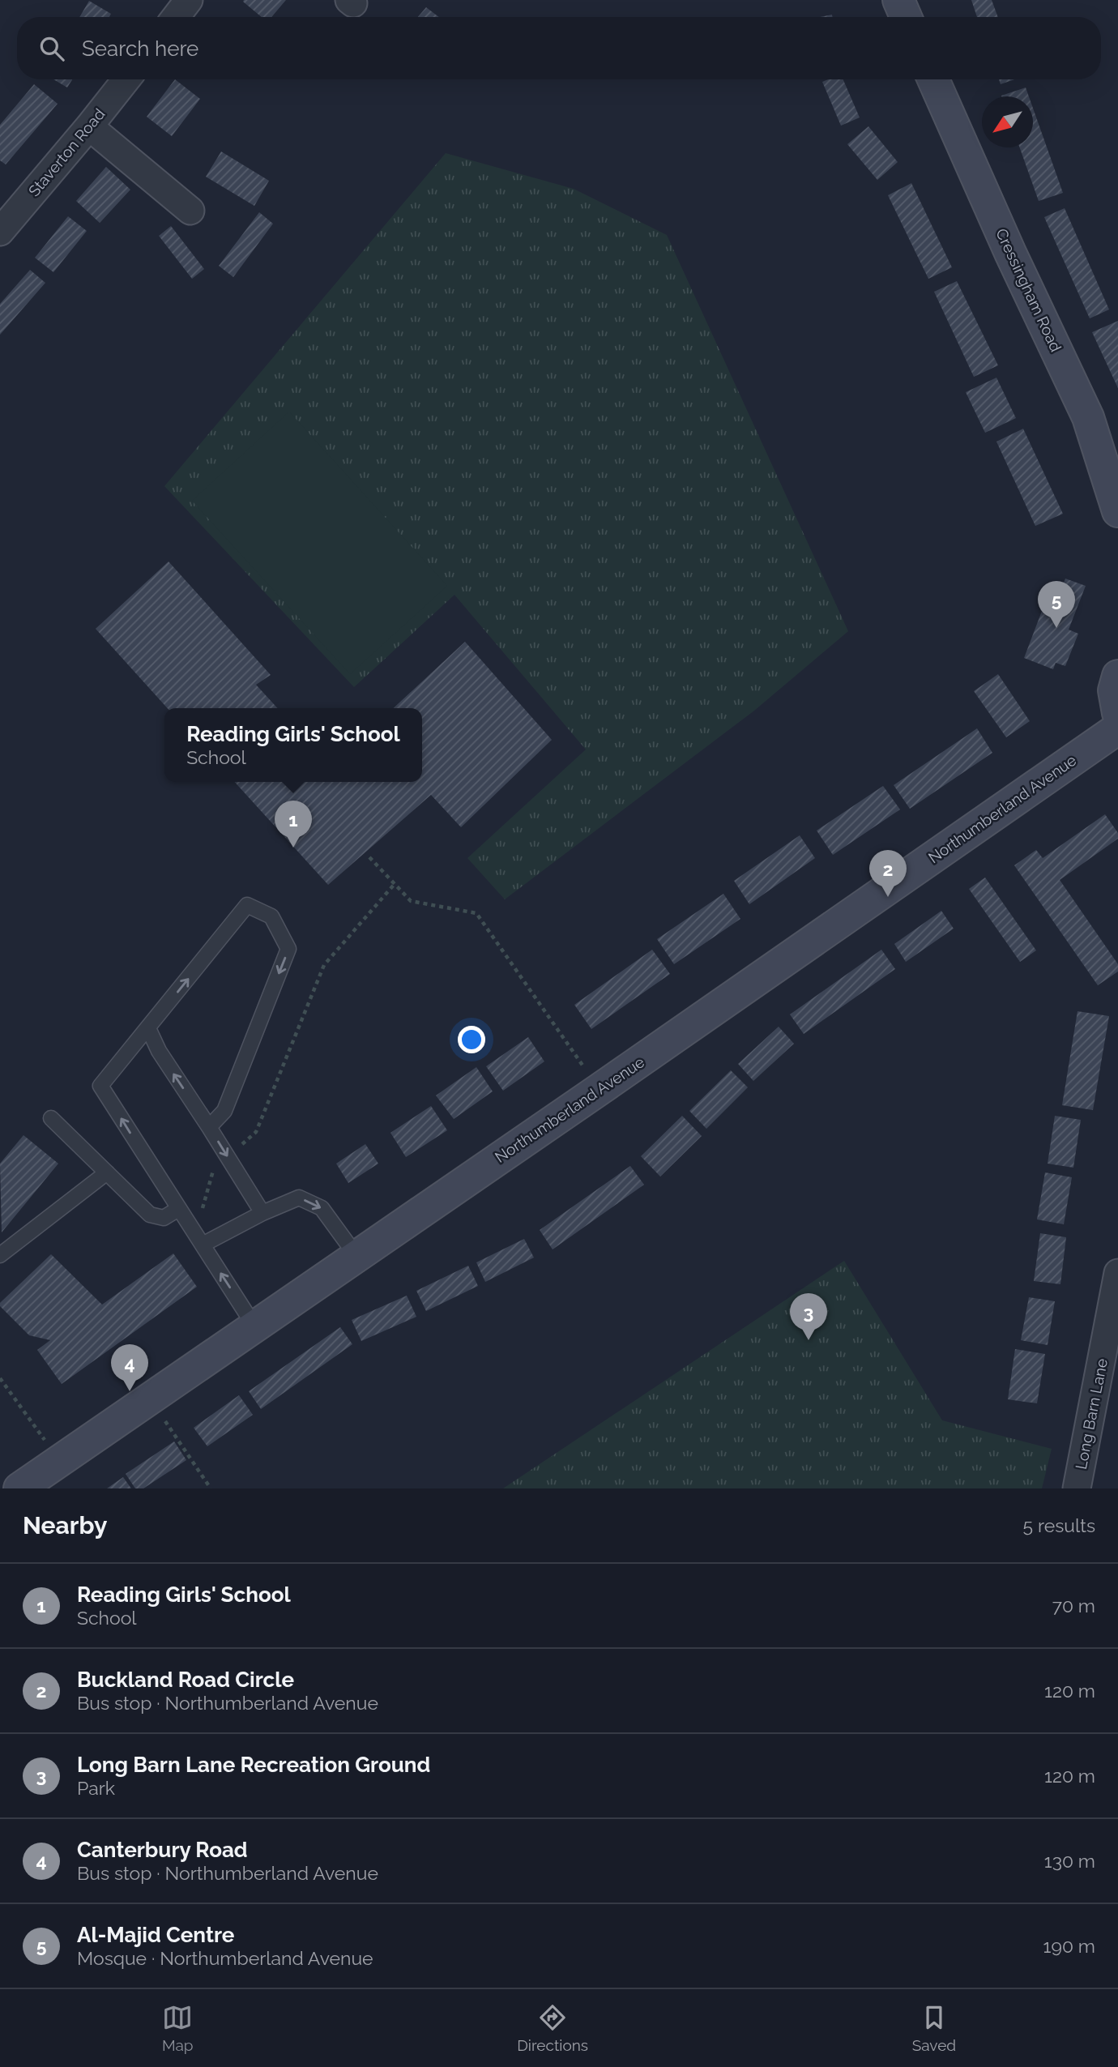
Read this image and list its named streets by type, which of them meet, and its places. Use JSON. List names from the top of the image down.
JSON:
{
  "streets": {
    "street": [
      "Staverton Road",
      "Cressingham Road",
      "Northumberland Avenue",
      "Long Barn Lane"
    ]
  },
  "north": "bottom left",
  "page": {
    "search": "Search here",
    "pins": [
      "5",
      "1",
      "2",
      "3",
      "4"
    ],
    "popup": ["Reading Girls' School", "School"],
    "heading": ["Nearby", "5 results"],
    "list": [
      {
        "mark": "1",
        "name": "Reading Girls' School",
        "note": "School",
        "value": "70 m"
      },
      {
        "mark": "2",
        "name": "Buckland Road Circle",
        "note": "Bus stop · Northumberland Avenue",
        "value": "120 m"
      },
      {
        "mark": "3",
        "name": "Long Barn Lane Recreation Ground",
        "note": "Park",
        "value": "120 m"
      },
      {
        "mark": "4",
        "name": "Canterbury Road",
        "note": "Bus stop · Northumberland Avenue",
        "value": "130 m"
      },
      {
        "mark": "5",
        "name": "Al-Majid Centre",
        "note": "Mosque · Northumberland Avenue",
        "value": "190 m"
      }
    ],
    "nav": ["Map", "Directions", "Saved"]
  }
}
